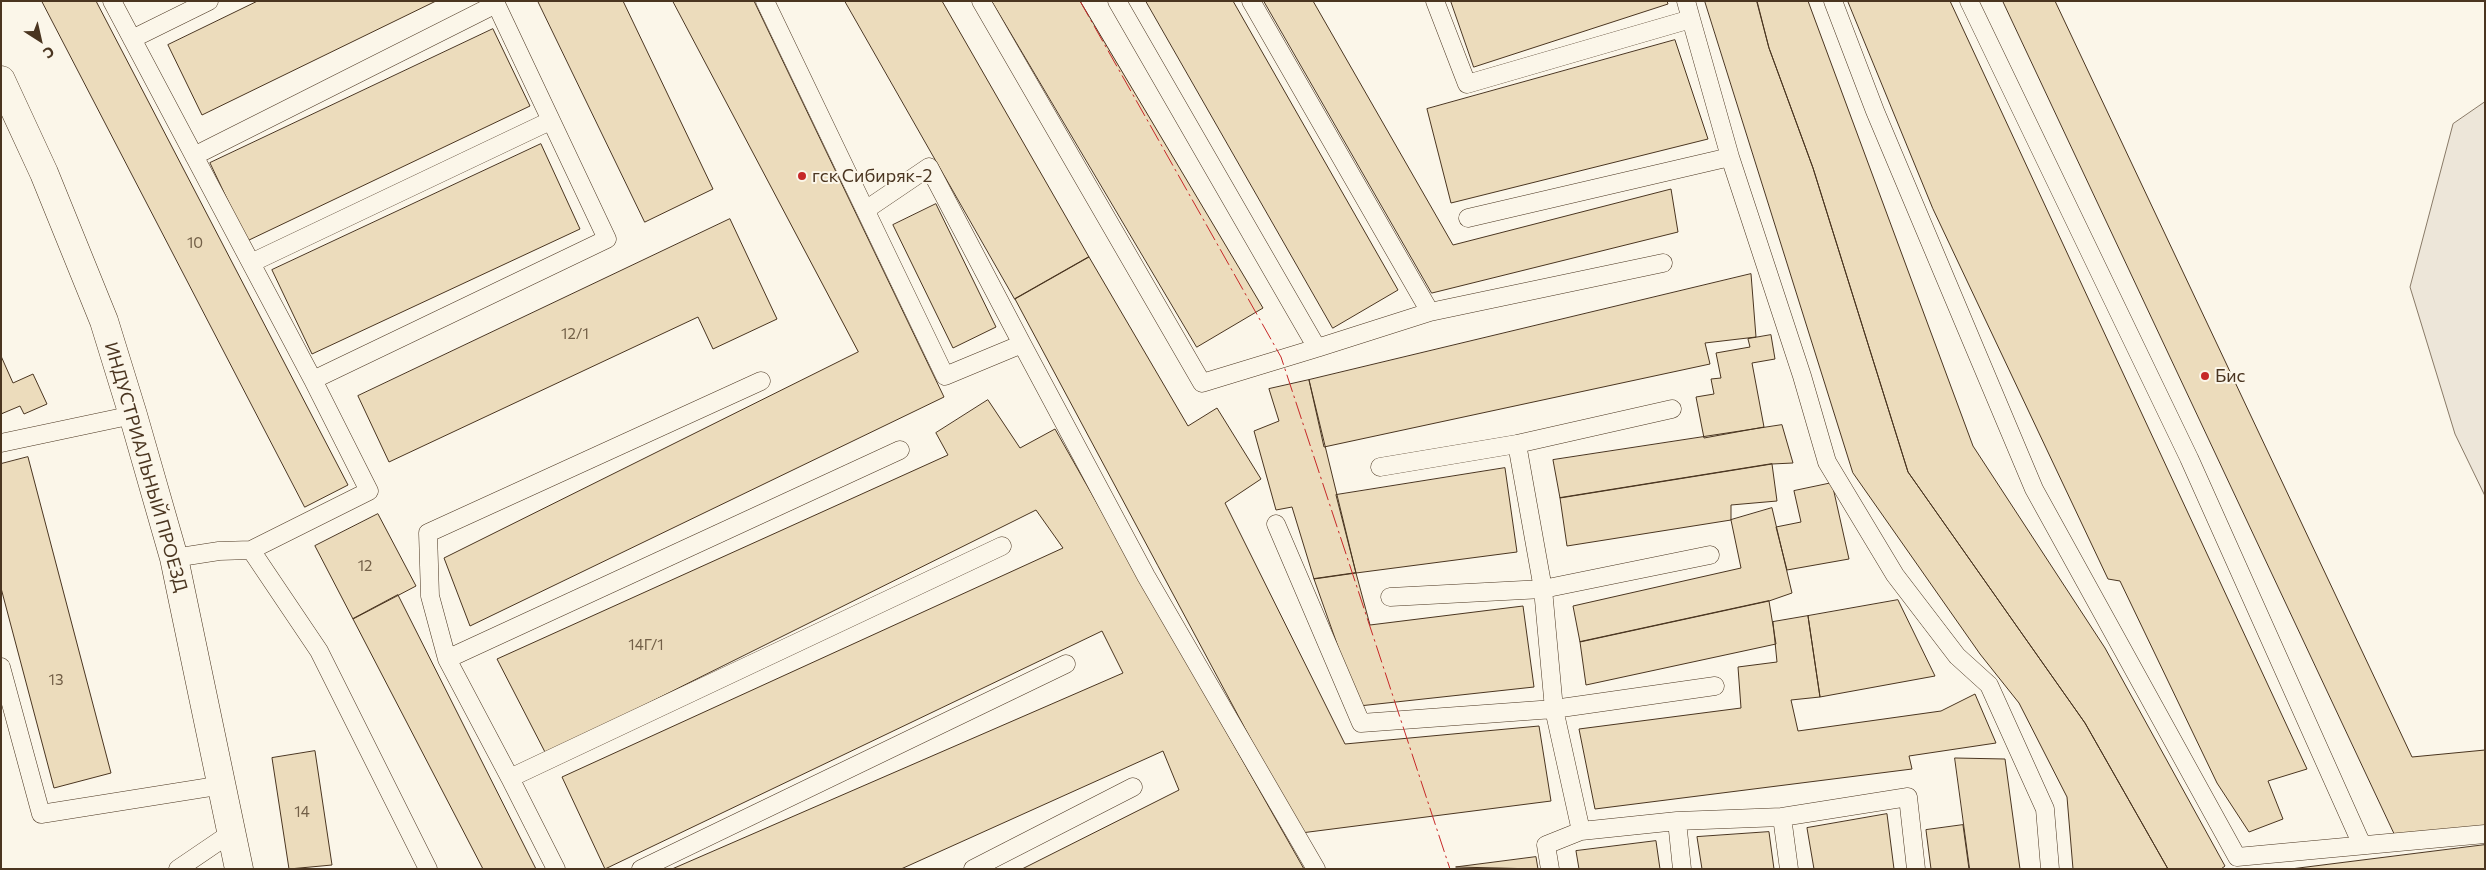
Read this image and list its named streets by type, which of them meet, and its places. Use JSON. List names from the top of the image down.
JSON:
{
  "streets": {
    "street": ["ИНДУСТРИАЛЬНЫЙ ПРОЕЗД"]
  },
  "places": ["гск Сибиряк-2", "Бис"],
  "house_numbers": [
    "10",
    "12/1",
    "12",
    "14Г/1",
    "13",
    "14"
  ],
  "north": "bottom right"
}
